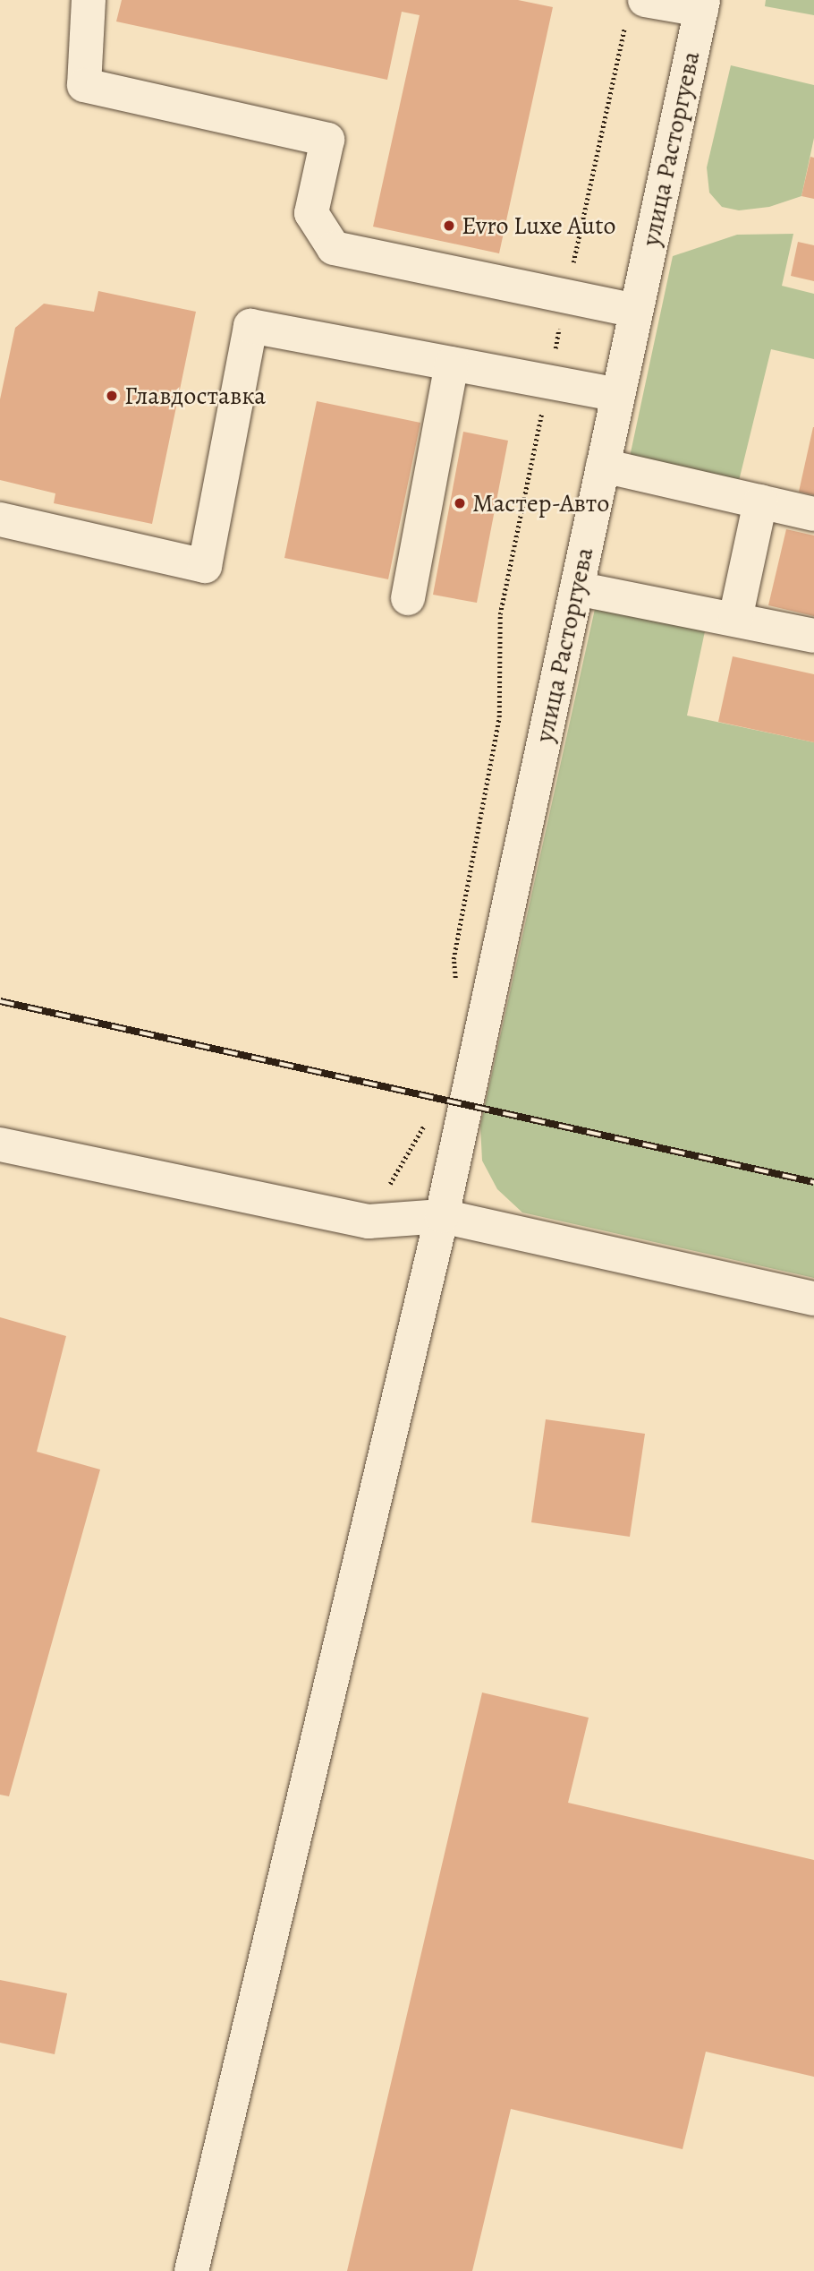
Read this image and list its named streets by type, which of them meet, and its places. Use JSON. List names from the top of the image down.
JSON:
{
  "streets": {
    "street": ["улица Расторгуева"]
  },
  "places": ["Evro Luxe Auto", "Главдоставка", "Мастер-Авто"]
}
